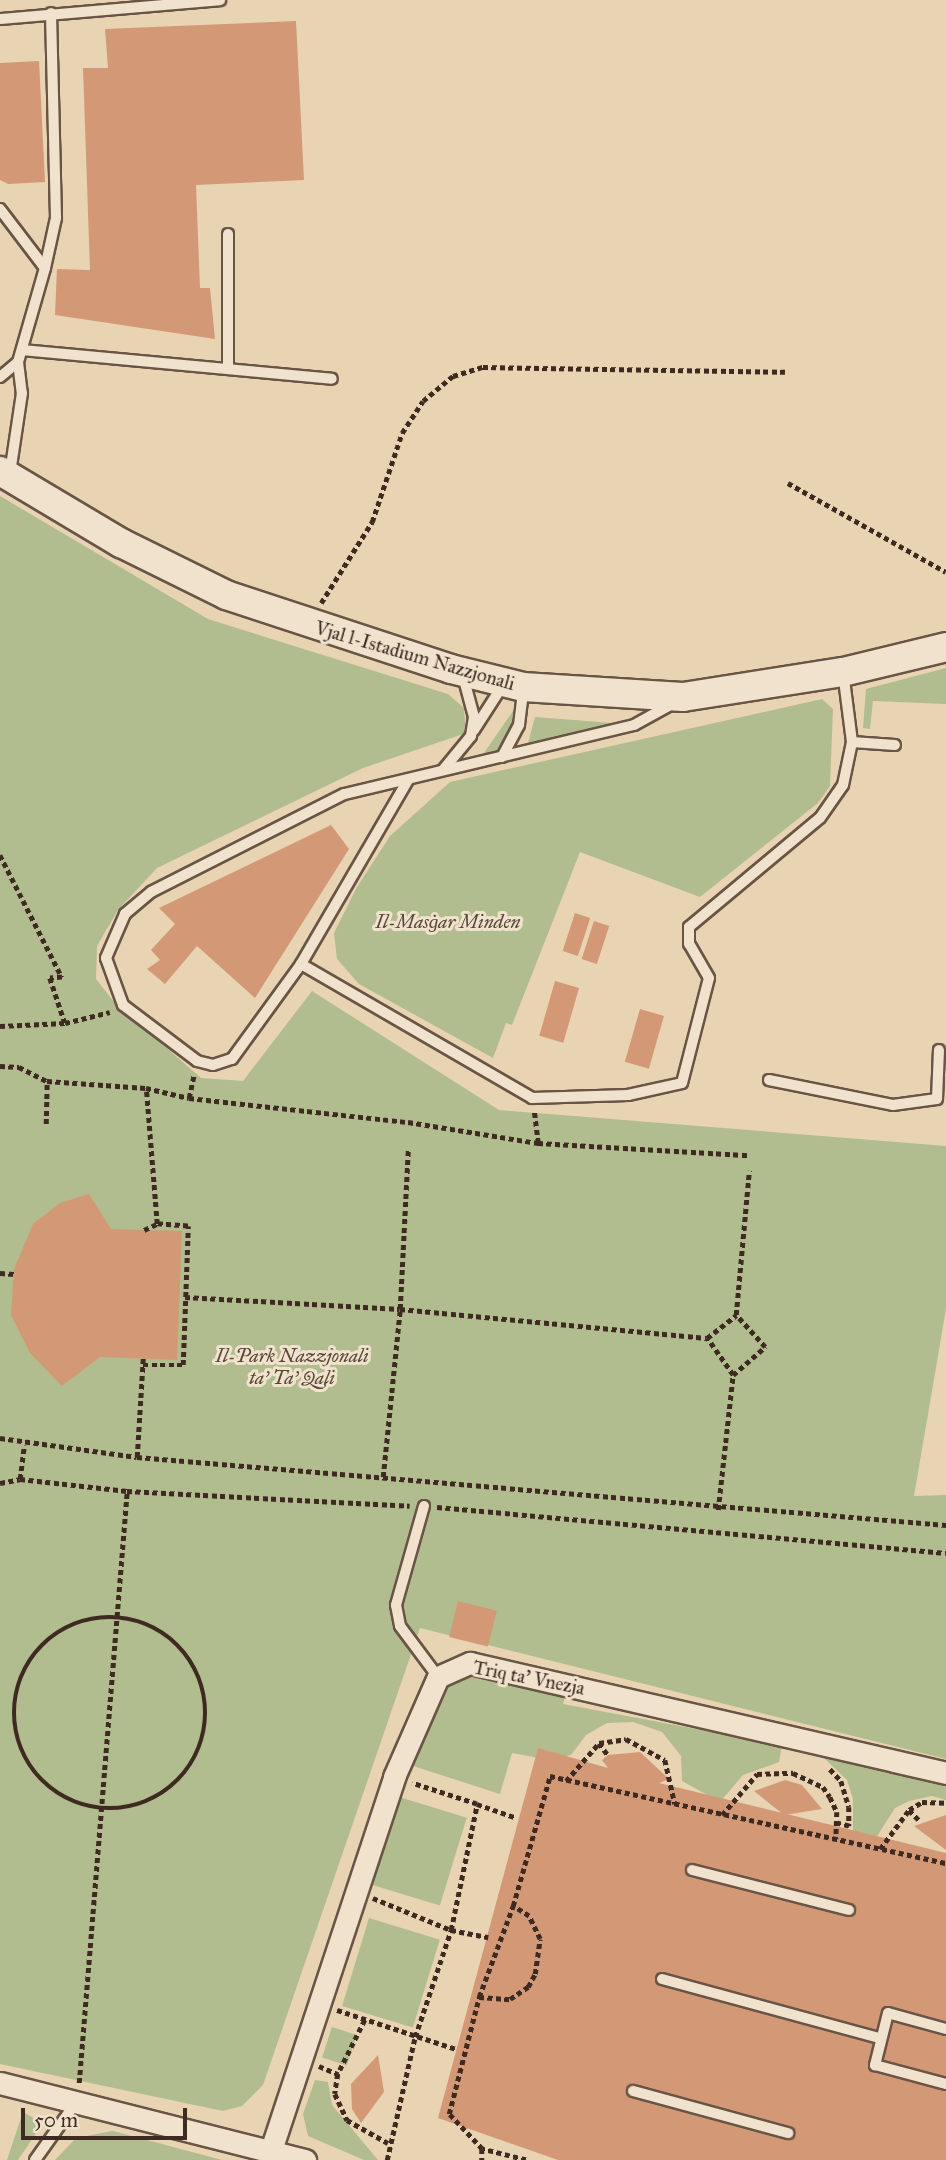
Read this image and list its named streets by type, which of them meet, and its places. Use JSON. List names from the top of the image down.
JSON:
{
  "streets": {
    "main road": ["Vjal l-Istadium Nazzjonali"],
    "street": ["Triq ta' Vnezja"]
  },
  "parks": ["Il-Masġar Minden", "Il-Park Nazzjonali ta' Ta' Qali"],
  "scale_bar": "50 m"
}
